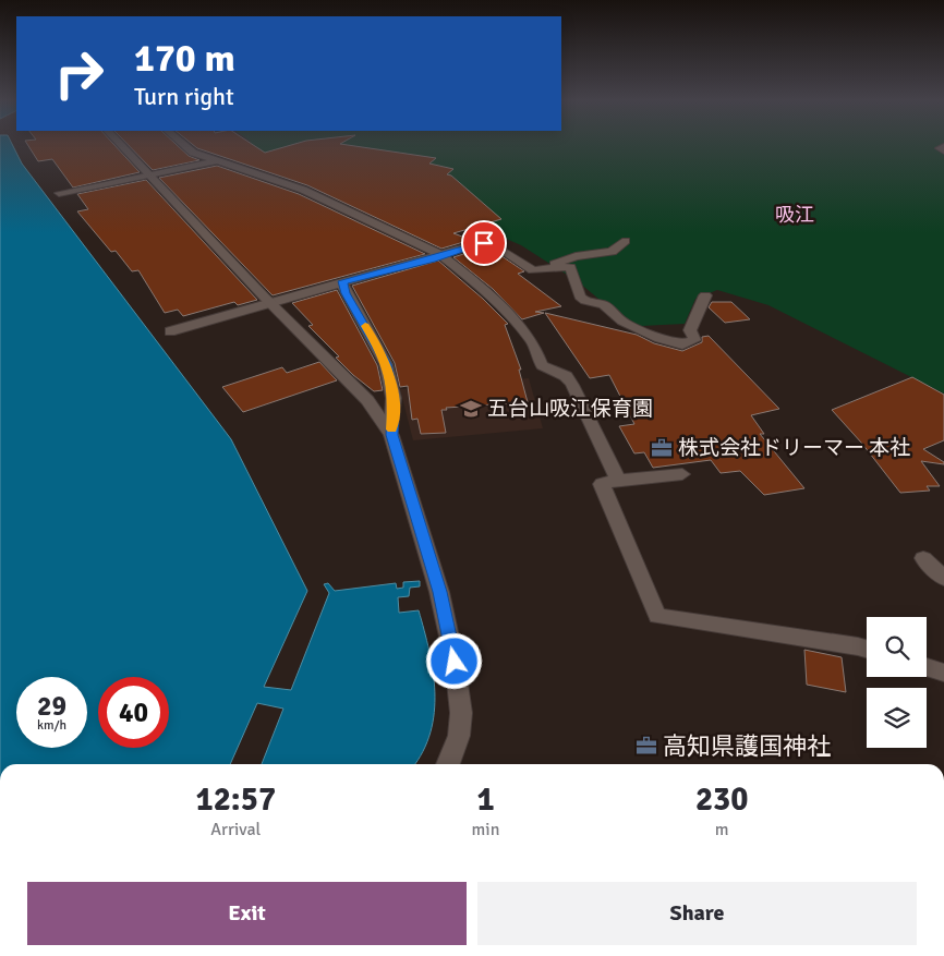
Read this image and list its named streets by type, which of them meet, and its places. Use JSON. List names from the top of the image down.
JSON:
{
  "districts": ["吸江"],
  "places": {
    "school or university": ["五台山吸江保育園"],
    "office": ["株式会社ドリーマー 本社", "高知県護国神社"]
  },
  "page": {
    "turn": ["170 m", "Turn right"],
    "speed": "29 km/h",
    "limit": "40",
    "eta": [
      "12:57",
      "Arrival",
      "1",
      "min",
      "230",
      "m"
    ],
    "buttons": ["Exit", "Share"]
  }
}
